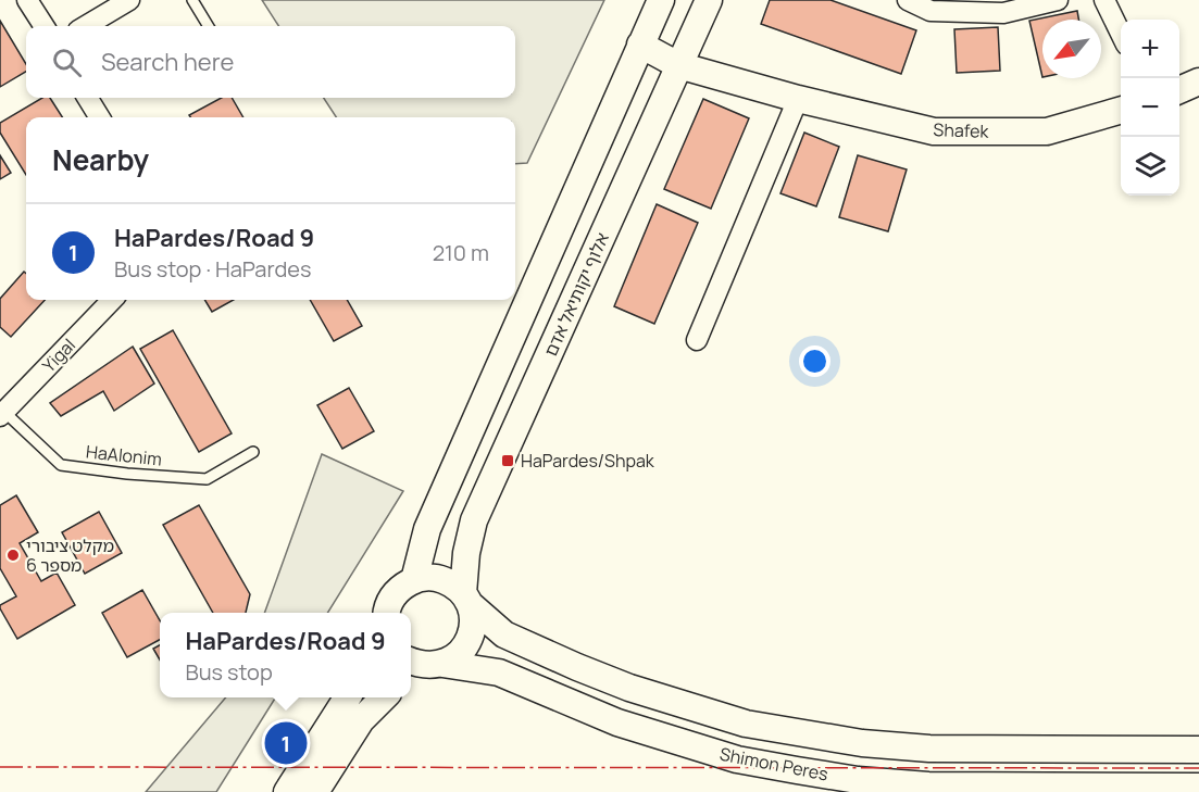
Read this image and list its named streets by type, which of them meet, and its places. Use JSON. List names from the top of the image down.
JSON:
{
  "streets": {
    "main road": ["Shafek", "אלוף יקותיאל אדם", "Shimon Peres"],
    "street": ["Yigal"],
    "lane": ["HaAlonim"]
  },
  "crossings": [
    ["Shafek", "אלוף יקותיאל אדם"],
    ["אלוף יקותיאל אדם", "Shimon Peres"],
    ["Yigal", "HaAlonim"]
  ],
  "places": {
    "transit": ["HaPardes/Shpak"],
    "other": ["מקלט ציבורי מספר 6"]
  },
  "north": "bottom left",
  "page": {
    "map_buttons": ["+", "−"],
    "search": "Search here",
    "heading": "Nearby",
    "list": [
      {
        "mark": "1",
        "name": "HaPardes/Road 9",
        "note": "Bus stop · HaPardes",
        "value": "210 m"
      }
    ],
    "popup": ["HaPardes/Road 9", "Bus stop"],
    "pins": "1"
  }
}
